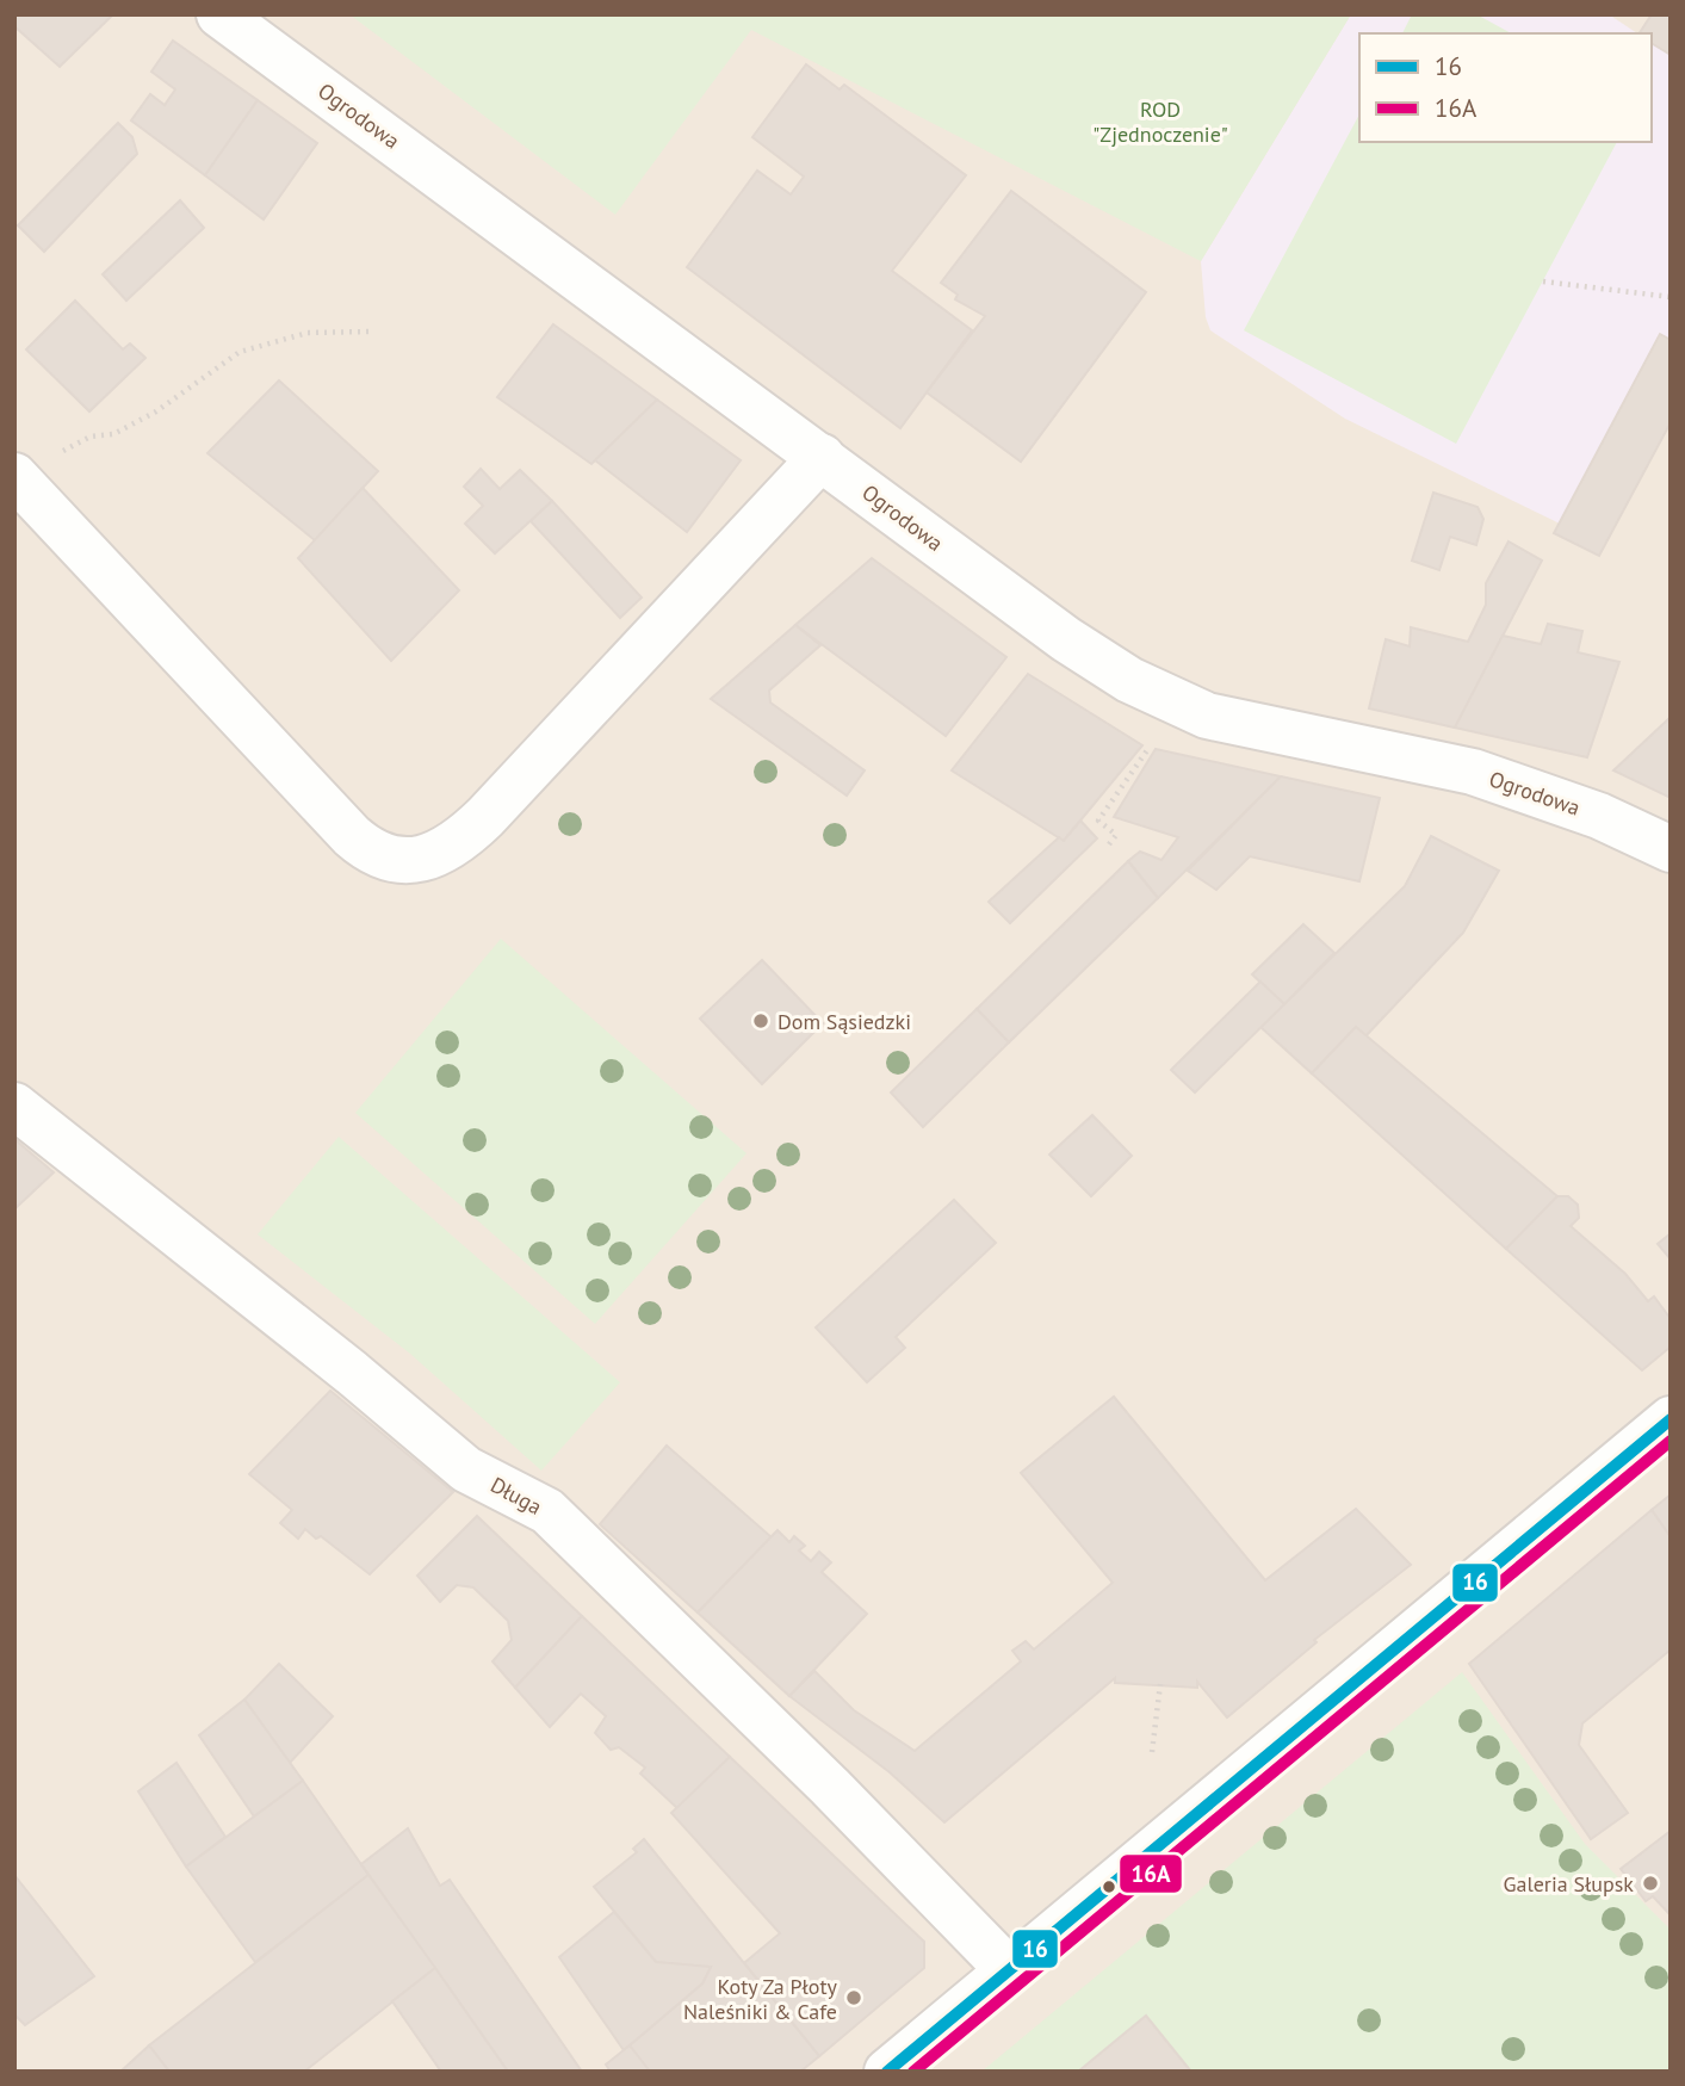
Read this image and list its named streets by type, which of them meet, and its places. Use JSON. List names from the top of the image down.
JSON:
{
  "streets": {
    "street": ["Ogrodowa", "Długa"]
  },
  "parks": ["ROD \"Zjednoczenie\""],
  "places": ["Dom Sąsiedzki", "Galeria Słupsk", "Koty Za Płoty Naleśniki & Cafe"],
  "lines": ["transit line 16", "transit line 16A"],
  "legend": ["16", "16A"]
}
